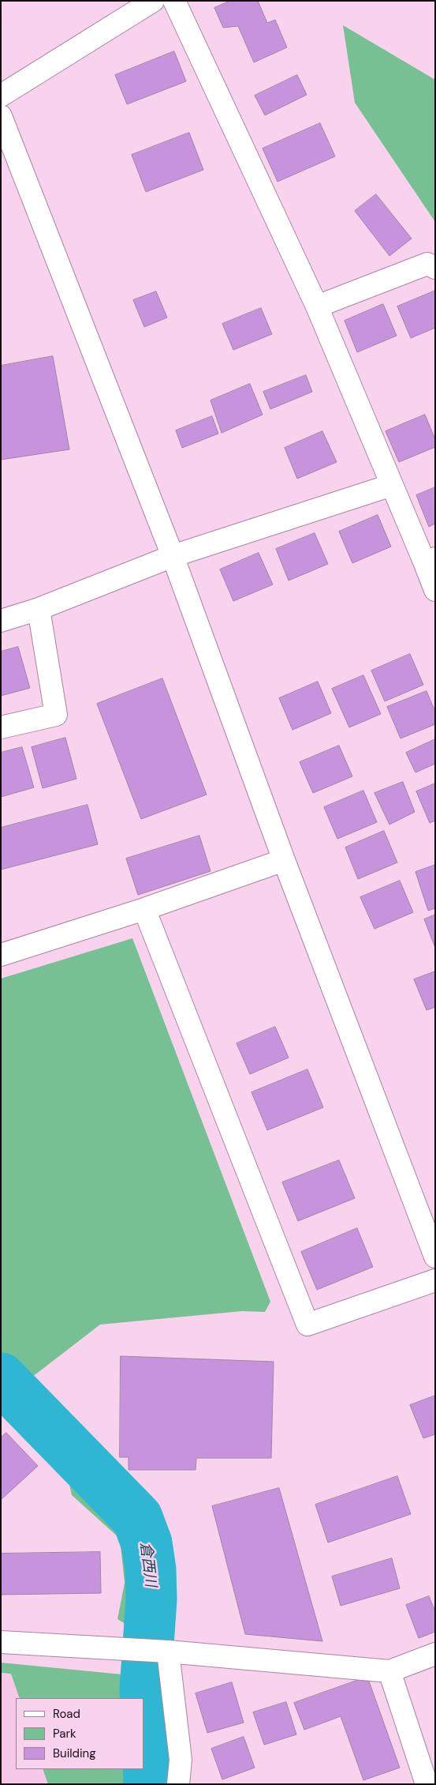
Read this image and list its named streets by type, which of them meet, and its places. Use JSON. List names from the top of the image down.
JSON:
{
  "water": ["倉西川"],
  "legend": ["Road", "Park", "Building"]
}
